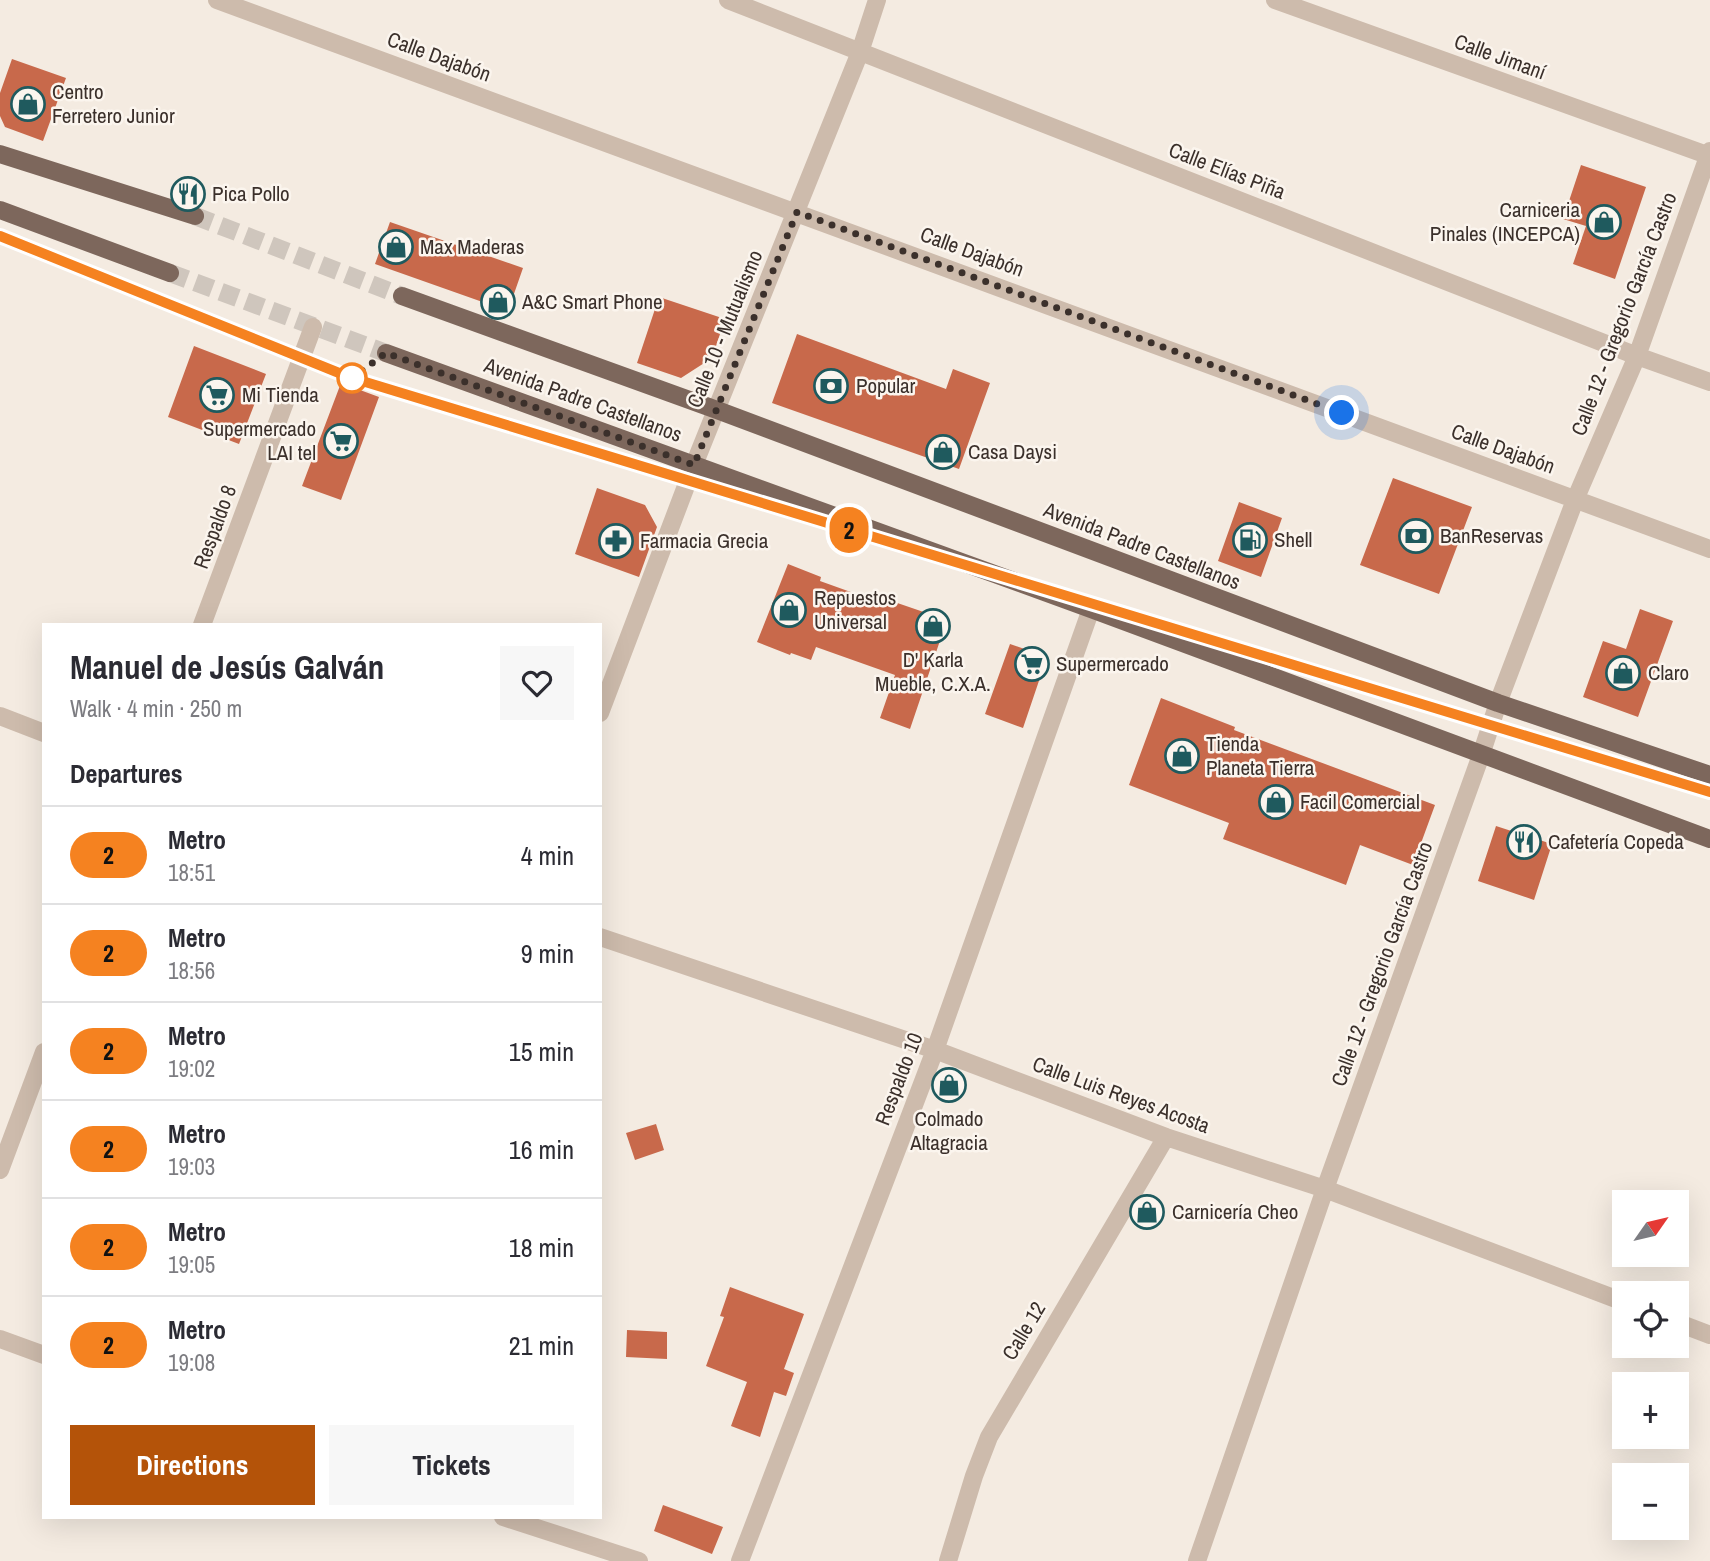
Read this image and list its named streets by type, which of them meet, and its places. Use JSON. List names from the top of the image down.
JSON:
{
  "streets": {
    "main road": ["Avenida Padre Castellanos"],
    "street": [
      "Calle Dajabón",
      "Calle Jimaní",
      "Calle Elías Piña",
      "Calle 12 - Gregorio García Castro",
      "Calle 10 - Mutualismo",
      "Respaldo 8",
      "Respaldo 10",
      "Calle Luis Reyes Acosta",
      "Calle 12"
    ]
  },
  "crossings": [
    ["Calle Dajabón", "Calle 12 - Gregorio García Castro"],
    ["Calle Dajabón", "Calle 10 - Mutualismo"],
    ["Calle Jimaní", "Calle 12 - Gregorio García Castro"],
    ["Calle Elías Piña", "Calle 12 - Gregorio García Castro"],
    ["Calle Elías Piña", "Calle 10 - Mutualismo"],
    ["Calle 12 - Gregorio García Castro", "Avenida Padre Castellanos"],
    ["Calle 12 - Gregorio García Castro", "Calle Luis Reyes Acosta"],
    ["Calle 10 - Mutualismo", "Avenida Padre Castellanos"],
    ["Avenida Padre Castellanos", "Respaldo 10"],
    ["Respaldo 10", "Calle Luis Reyes Acosta"],
    ["Calle Luis Reyes Acosta", "Calle 12"]
  ],
  "places": {
    "shop": [
      "Centro Ferretero Junior",
      "Carniceria Pinales (INCEPCA)",
      "Max Maderas",
      "A&C Smart Phone",
      "Casa Daysi",
      "Repuestos Universal",
      "D' Karla Mueble, C.X.A.",
      "Claro",
      "Tienda Planeta Tierra",
      "Facil Comercial",
      "Colmado Altagracia",
      "Carnicería Cheo"
    ],
    "restaurant": ["Pica Pollo", "Cafetería Copeda"],
    "bank": ["Popular", "BanReservas"],
    "supermarket": ["Mi Tienda", "Supermercado LAI tel", "Supermercado"],
    "fuel station": ["Shell"],
    "pharmacy": ["Farmacia Grecia"]
  },
  "lines": ["metro line 2"],
  "north": "top right",
  "page": {
    "on_map": "2",
    "heading": [
      ["Manuel de Jesús Galván", "Walk · 4 min · 250 m"],
      "Departures"
    ],
    "list": [
      {
        "mark": "2",
        "name": "Metro",
        "note": "18:51",
        "value": "4 min"
      },
      {
        "mark": "2",
        "name": "Metro",
        "note": "18:56",
        "value": "9 min"
      },
      {
        "mark": "2",
        "name": "Metro",
        "note": "19:02",
        "value": "15 min"
      },
      {
        "mark": "2",
        "name": "Metro",
        "note": "19:03",
        "value": "16 min"
      },
      {
        "mark": "2",
        "name": "Metro",
        "note": "19:05",
        "value": "18 min"
      },
      {
        "mark": "2",
        "name": "Metro",
        "note": "19:08",
        "value": "21 min"
      }
    ],
    "map_buttons": ["+", "−"],
    "buttons": ["Directions", "Tickets"]
  }
}
